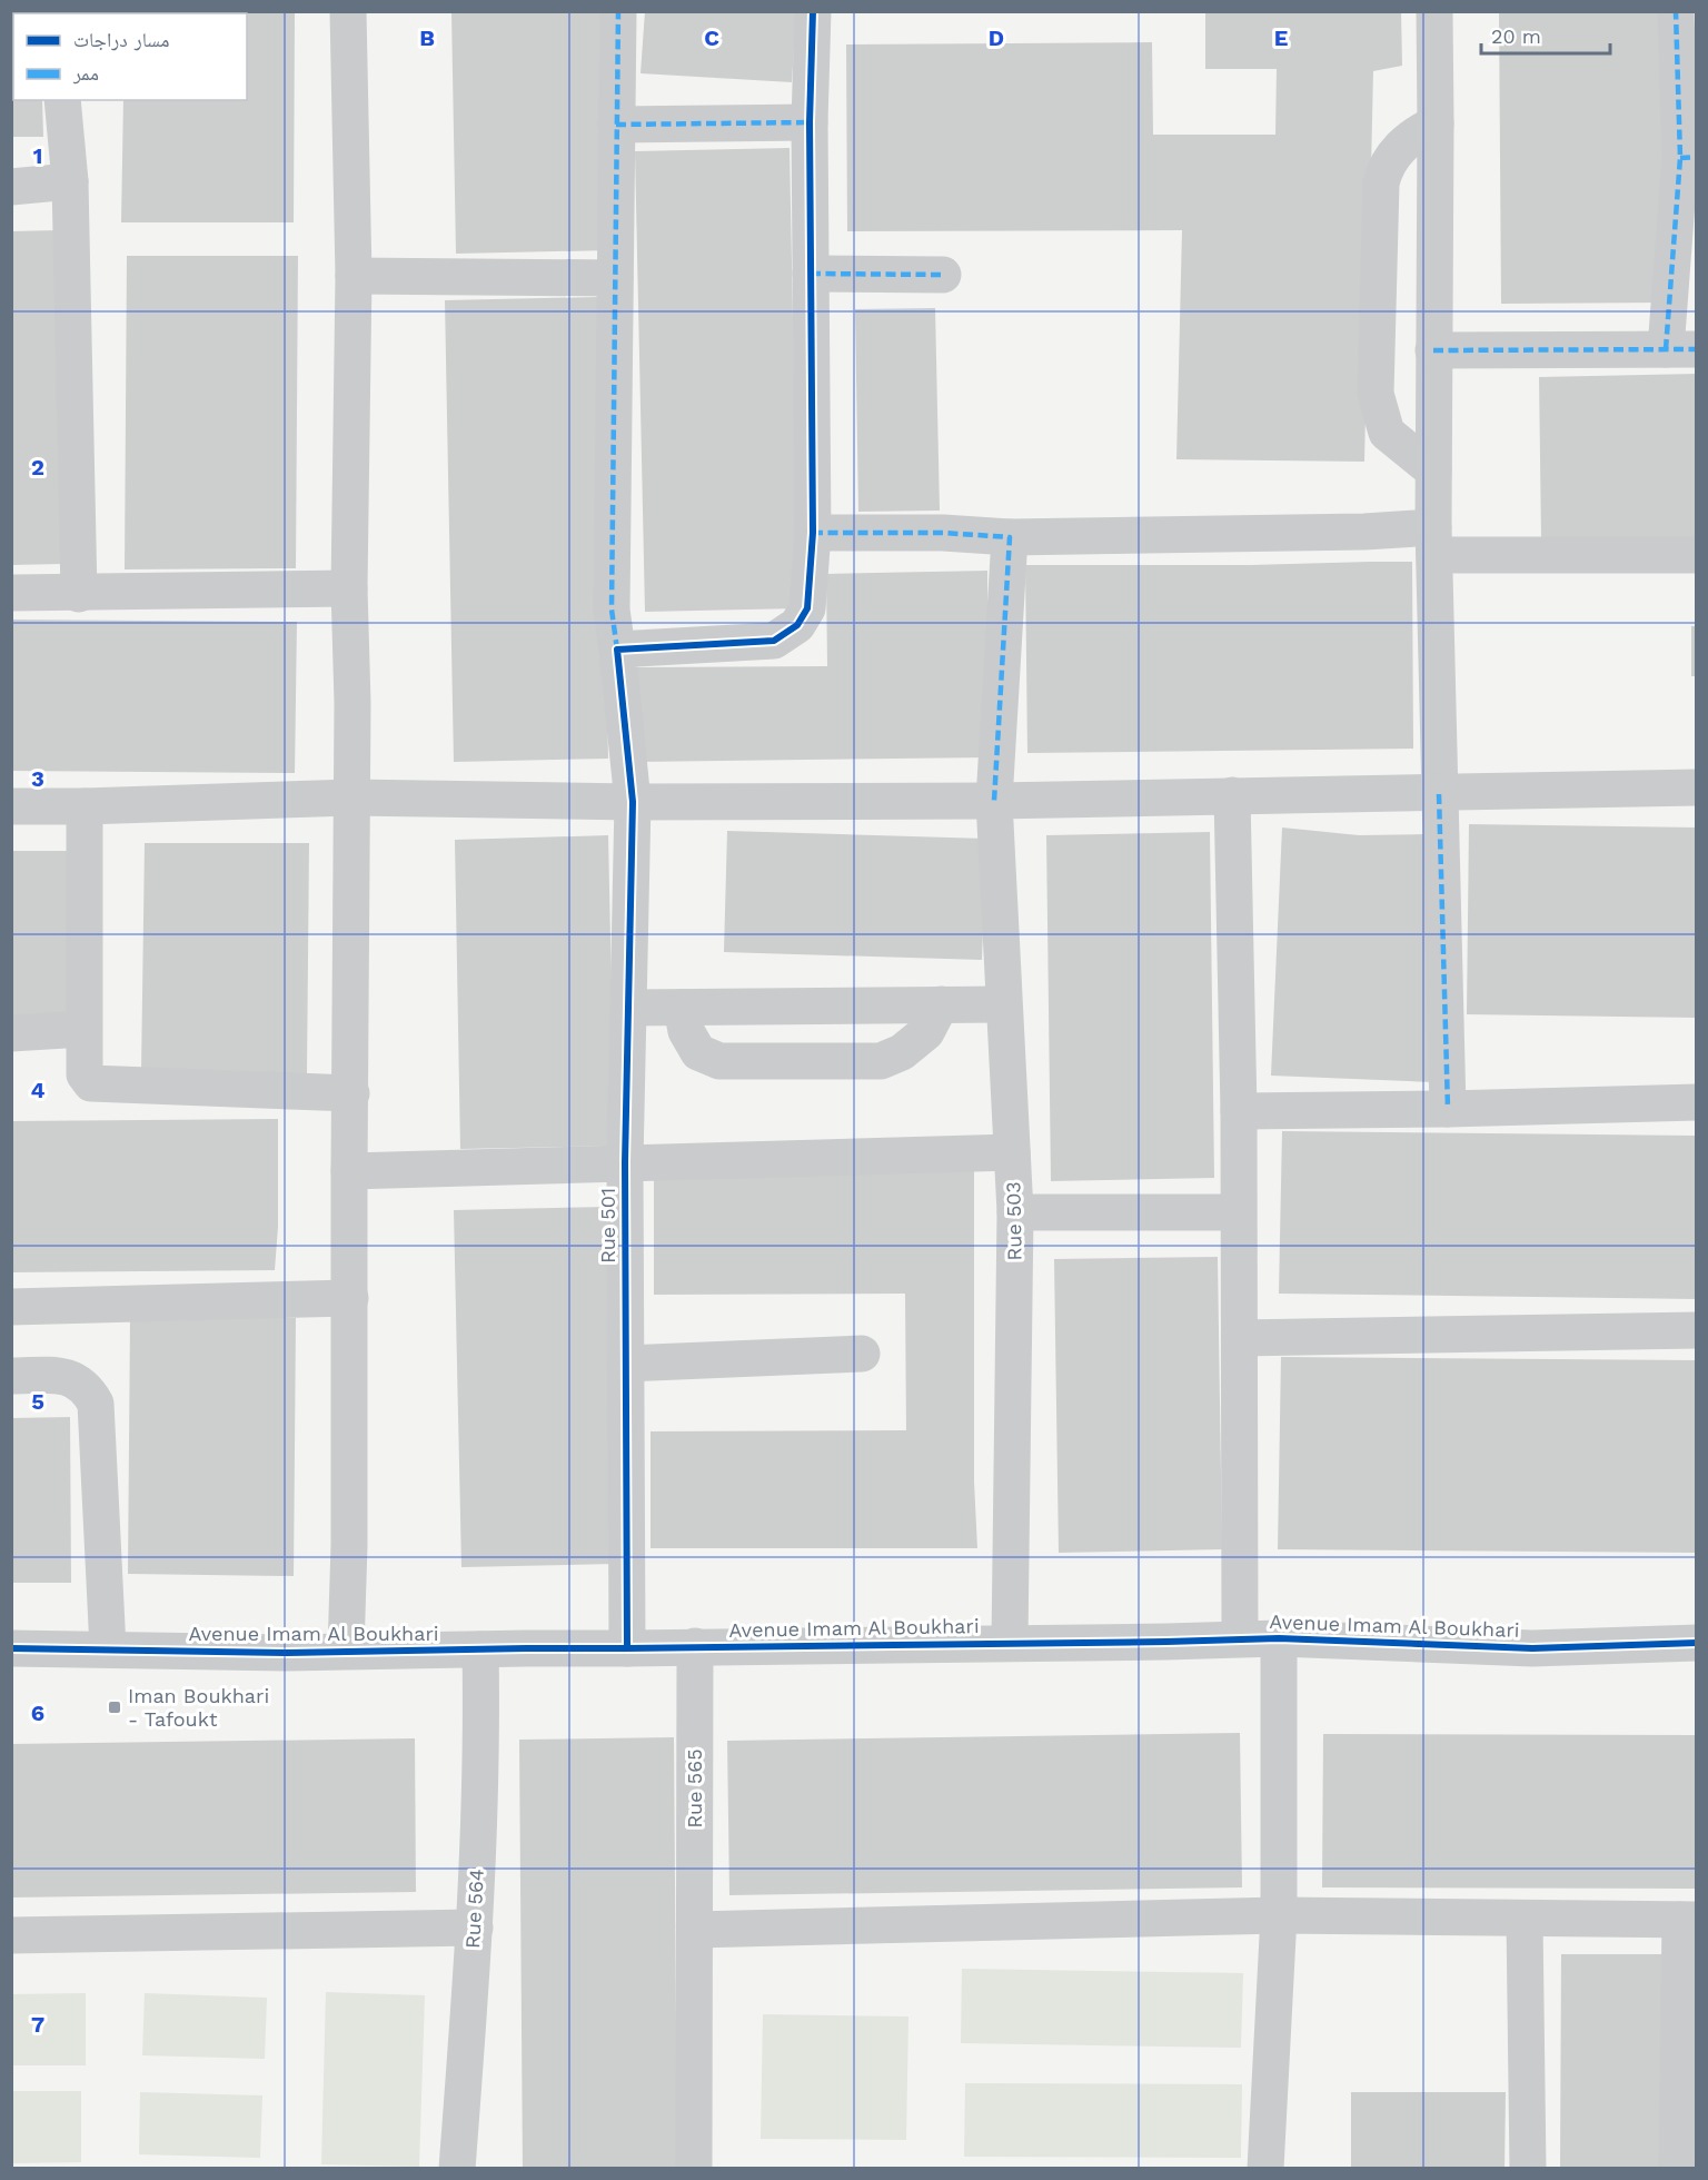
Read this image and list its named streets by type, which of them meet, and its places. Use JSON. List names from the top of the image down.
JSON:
{
  "streets": {
    "street": [
      "Rue 503",
      "Rue 501",
      "Avenue Imam Al Boukhari",
      "Rue 565",
      "Rue 564"
    ]
  },
  "crossings": [
    ["Rue 503", "Avenue Imam Al Boukhari"],
    ["Rue 501", "Avenue Imam Al Boukhari"],
    ["Avenue Imam Al Boukhari", "Rue 565"],
    ["Avenue Imam Al Boukhari", "Rue 564"]
  ],
  "places": {
    "transit": ["Iman Boukhari - Tafoukt"]
  },
  "legend": ["مسار دراجات", "ممر"],
  "scale_bar": "20 m",
  "grid": {
    "columns": [
      "B",
      "C",
      "D",
      "E"
    ],
    "rows": [
      "1",
      "2",
      "3",
      "4",
      "5",
      "6",
      "7"
    ]
  }
}
